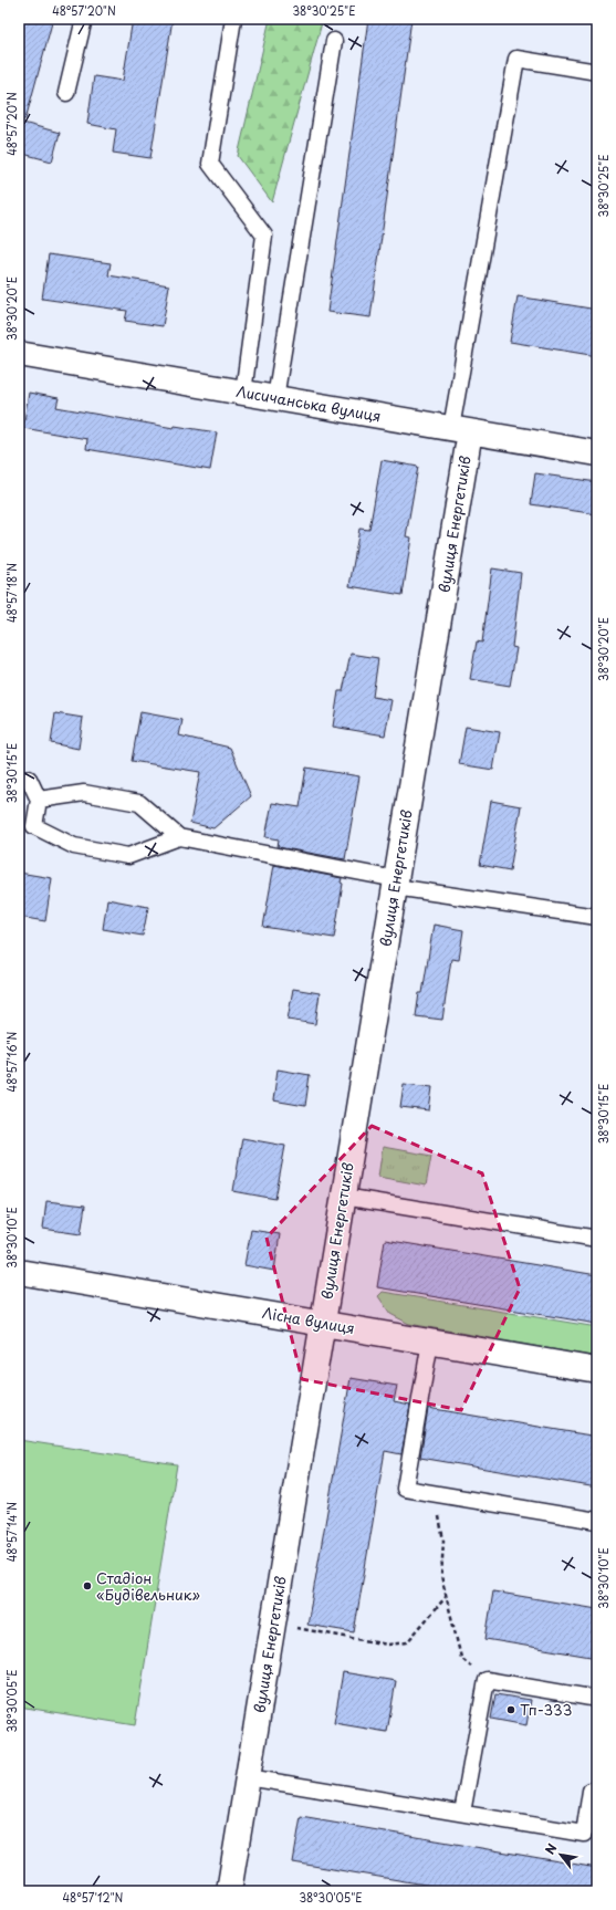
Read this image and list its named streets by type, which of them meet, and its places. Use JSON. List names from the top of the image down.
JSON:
{
  "streets": {
    "street": ["Лисичанська вулиця", "вулиця Енергетиків", "Лісна вулиця"]
  },
  "crossings": [
    ["Лисичанська вулиця", "вулиця Енергетиків"],
    ["вулиця Енергетиків", "Лісна вулиця"]
  ],
  "places": ["Стадіон «Будівельник»", "Тп-333"],
  "north": "top left",
  "coordinates": [
    "48°57'20\"N",
    "38°30'25\"E",
    "38°30'20\"E",
    "48°57'18\"N",
    "38°30'15\"E",
    "48°57'16\"N",
    "38°30'10\"E",
    "48°57'14\"N",
    "38°30'05\"E",
    "48°57'12\"N"
  ]
}
